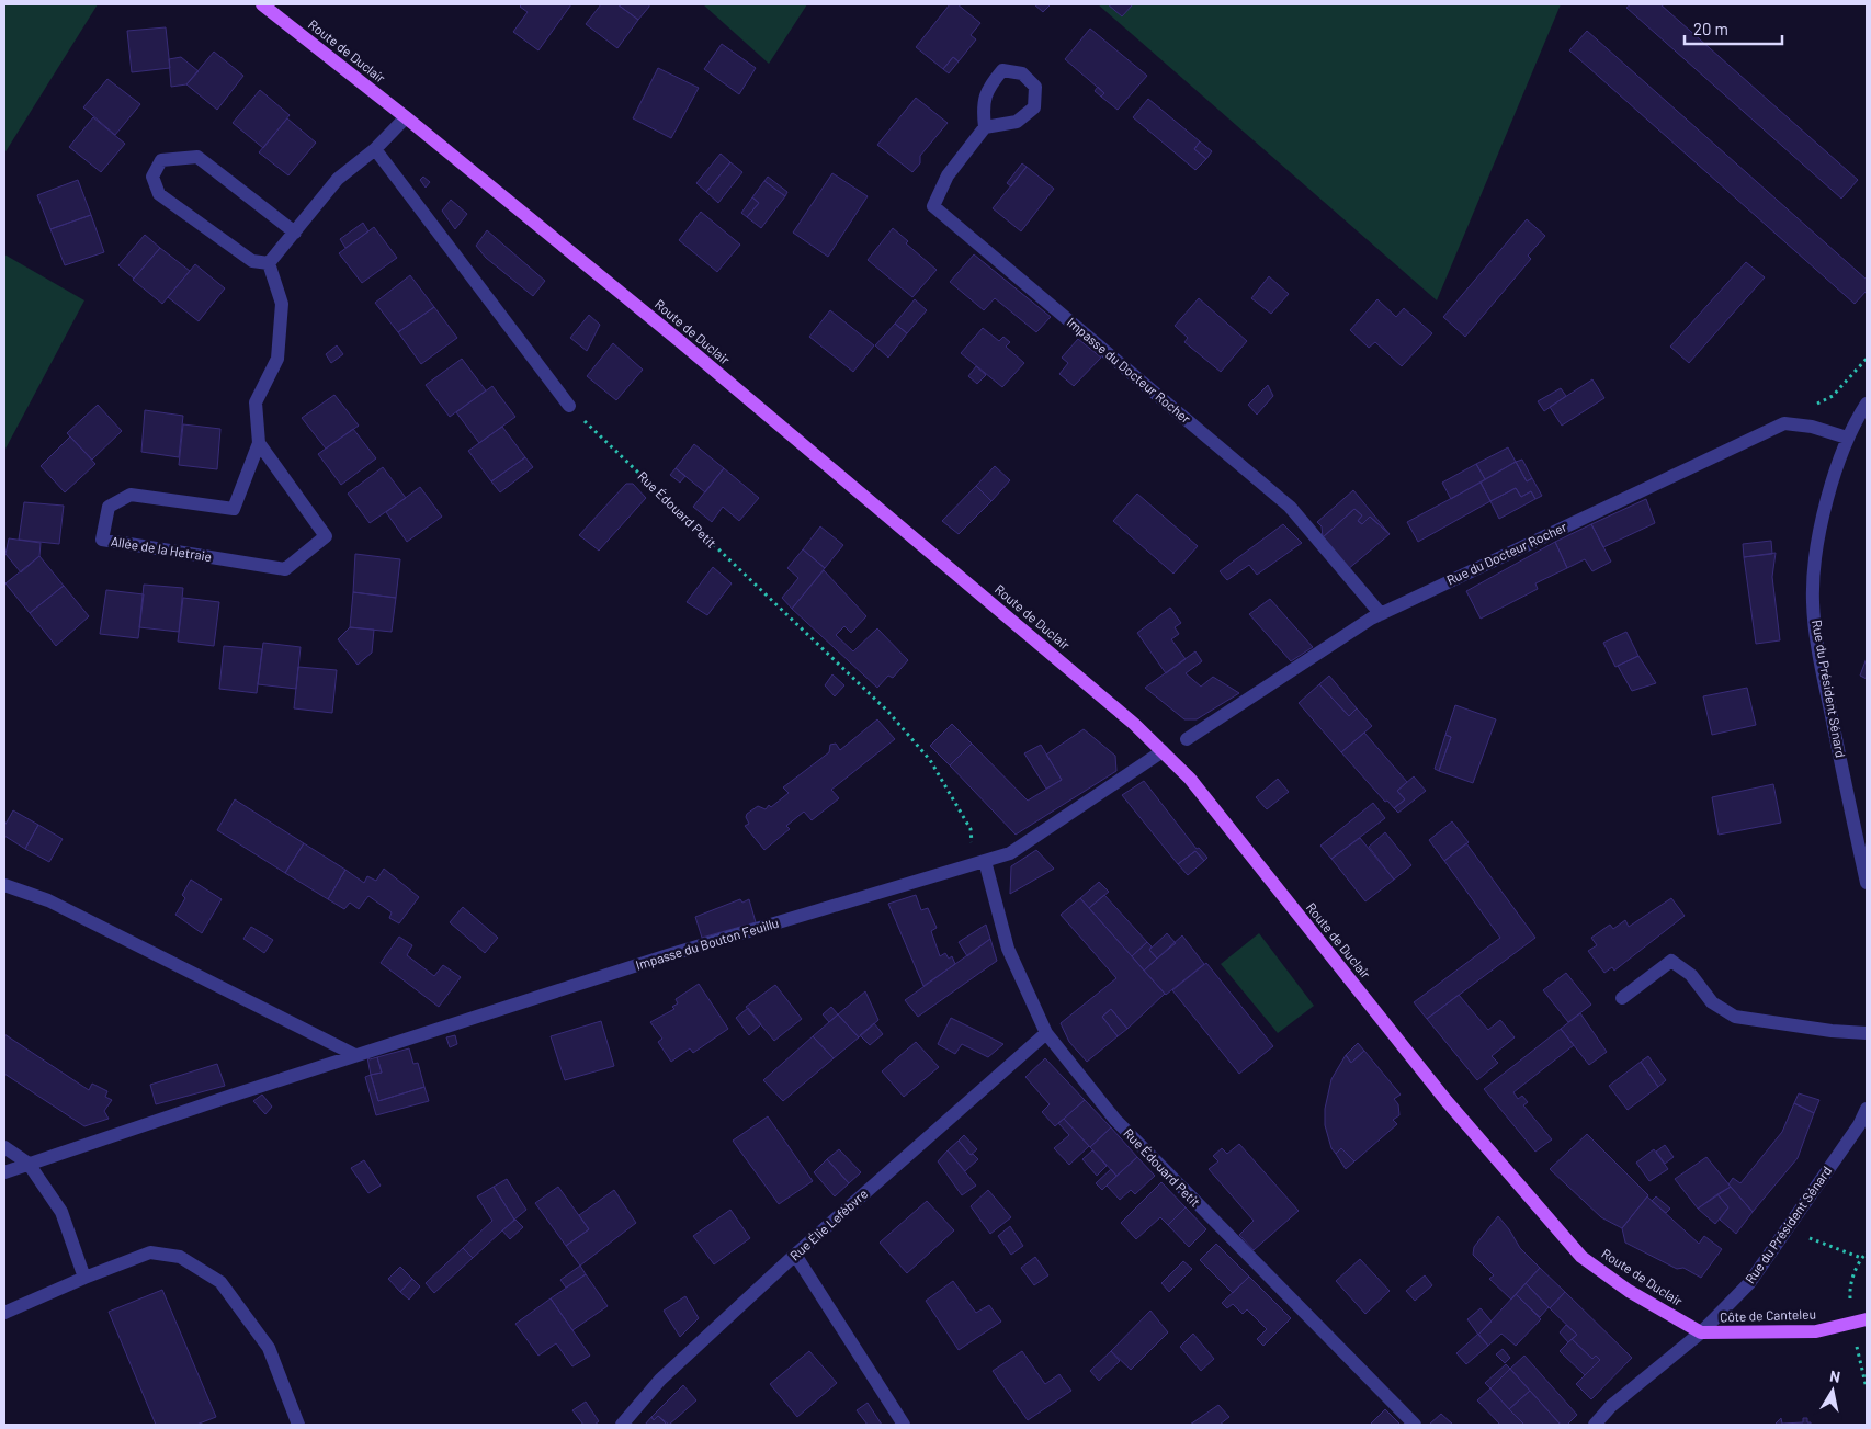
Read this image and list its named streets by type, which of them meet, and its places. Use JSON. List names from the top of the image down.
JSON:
{
  "streets": {
    "main road": ["Route de Duclair", "Côte de Canteleu"],
    "street": [
      "Impasse du Docteur Rocher",
      "Rue Édouard Petit",
      "Allée de la Hetraie",
      "Rue du Docteur Rocher",
      "Rue du Président Sénard",
      "Impasse du Bouton Feuillu",
      "Rue Élie Lefèbvre"
    ]
  },
  "crossings": [
    ["Route de Duclair", "Rue du Président Sénard"],
    ["Route de Duclair", "Impasse du Bouton Feuillu"],
    ["Route de Duclair", "Côte de Canteleu"],
    ["Impasse du Docteur Rocher", "Rue du Docteur Rocher"],
    ["Rue Édouard Petit", "Impasse du Bouton Feuillu"],
    ["Rue Édouard Petit", "Rue Élie Lefèbvre"],
    ["Rue du Président Sénard", "Côte de Canteleu"]
  ],
  "scale_bar": "20 m",
  "north": "top"
}
